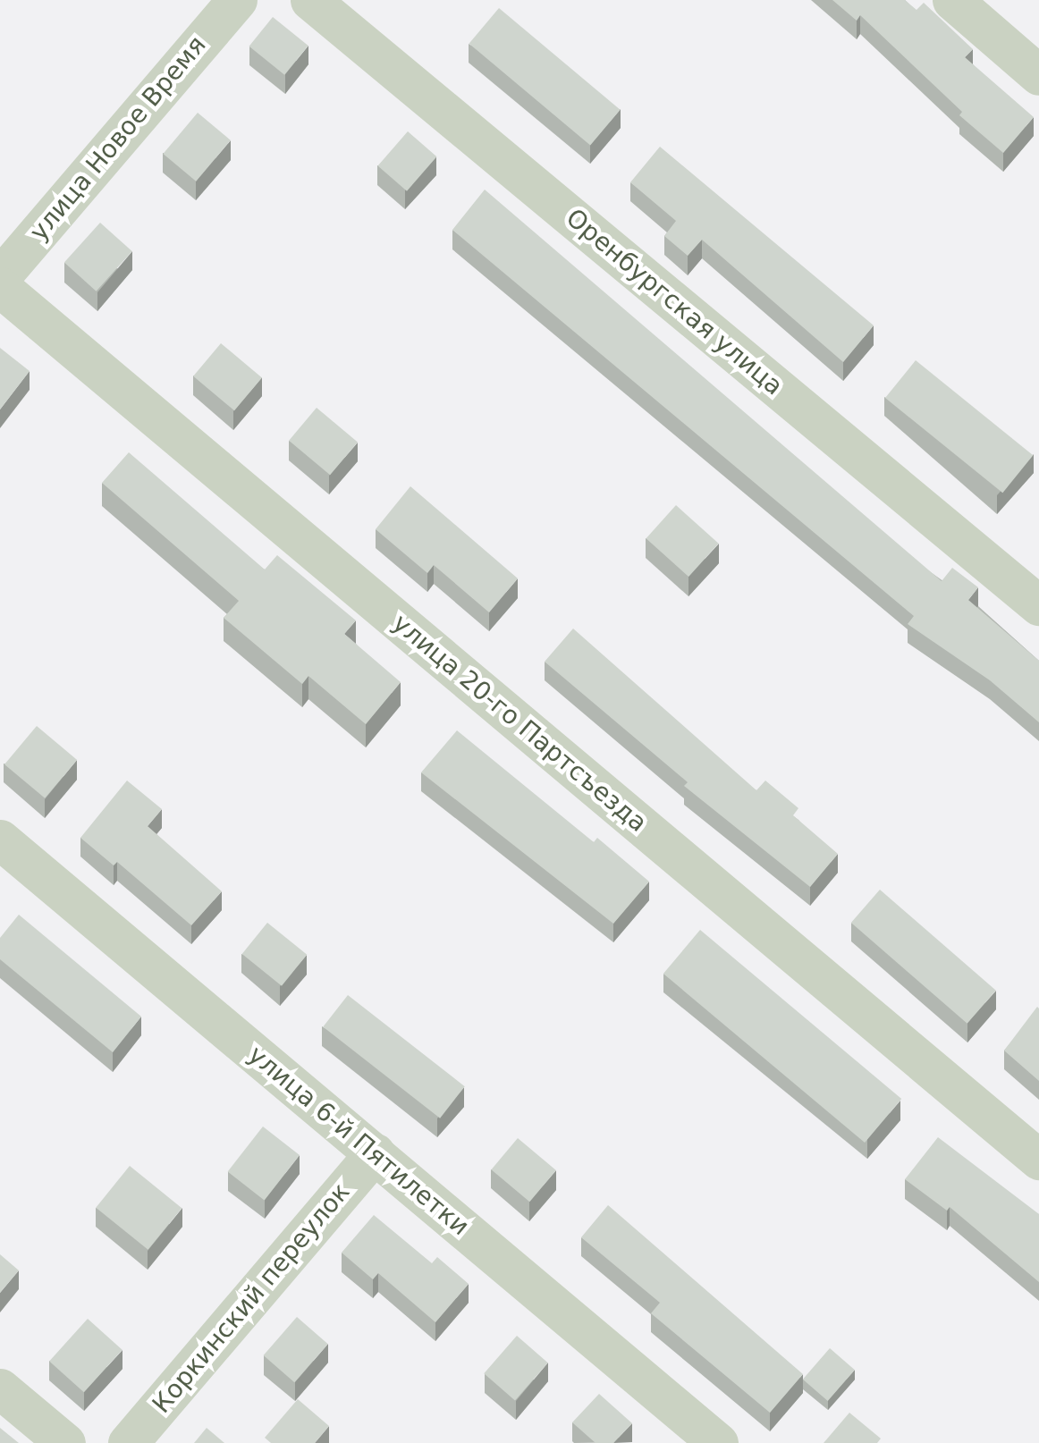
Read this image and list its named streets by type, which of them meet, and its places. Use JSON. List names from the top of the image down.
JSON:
{
  "streets": {
    "street": [
      "улица Новое Время",
      "Оренбургская улица",
      "улица 20-го Партсъезда",
      "улица 6-й Пятилетки",
      "Коркинский переулок"
    ]
  },
  "crossings": [
    ["улица 6-й Пятилетки", "Коркинский переулок"]
  ]
}
